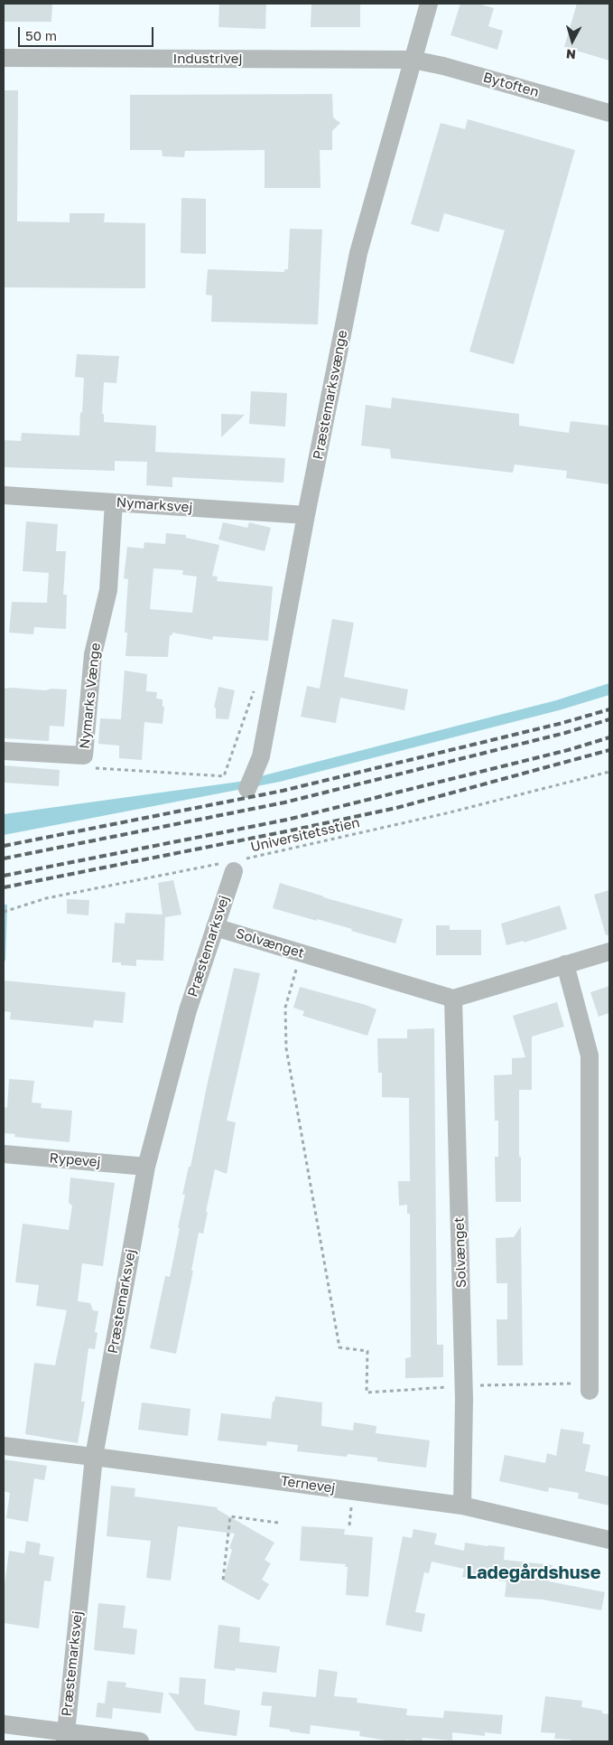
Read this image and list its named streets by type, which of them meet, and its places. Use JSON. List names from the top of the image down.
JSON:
{
  "streets": {
    "street": [
      "Industrivej",
      "Bytoften",
      "Præstemarksvænge",
      "Nymarksvej",
      "Nymarks Vænge",
      "Solvænget",
      "Præstemarksvej",
      "Rypevej",
      "Ternevej"
    ],
    "path": ["Universitetsstien"]
  },
  "crossings": [
    ["Industrivej", "Bytoften"],
    ["Industrivej", "Præstemarksvænge"],
    ["Bytoften", "Præstemarksvænge"],
    ["Præstemarksvænge", "Nymarksvej"],
    ["Nymarksvej", "Nymarks Vænge"],
    ["Universitetsstien", "Præstemarksvej"],
    ["Solvænget", "Præstemarksvej"],
    ["Solvænget", "Ternevej"],
    ["Præstemarksvej", "Rypevej"],
    ["Præstemarksvej", "Ternevej"]
  ],
  "districts": ["Ladegårdshuse"],
  "scale_bar": "50 m",
  "north": "bottom"
}
